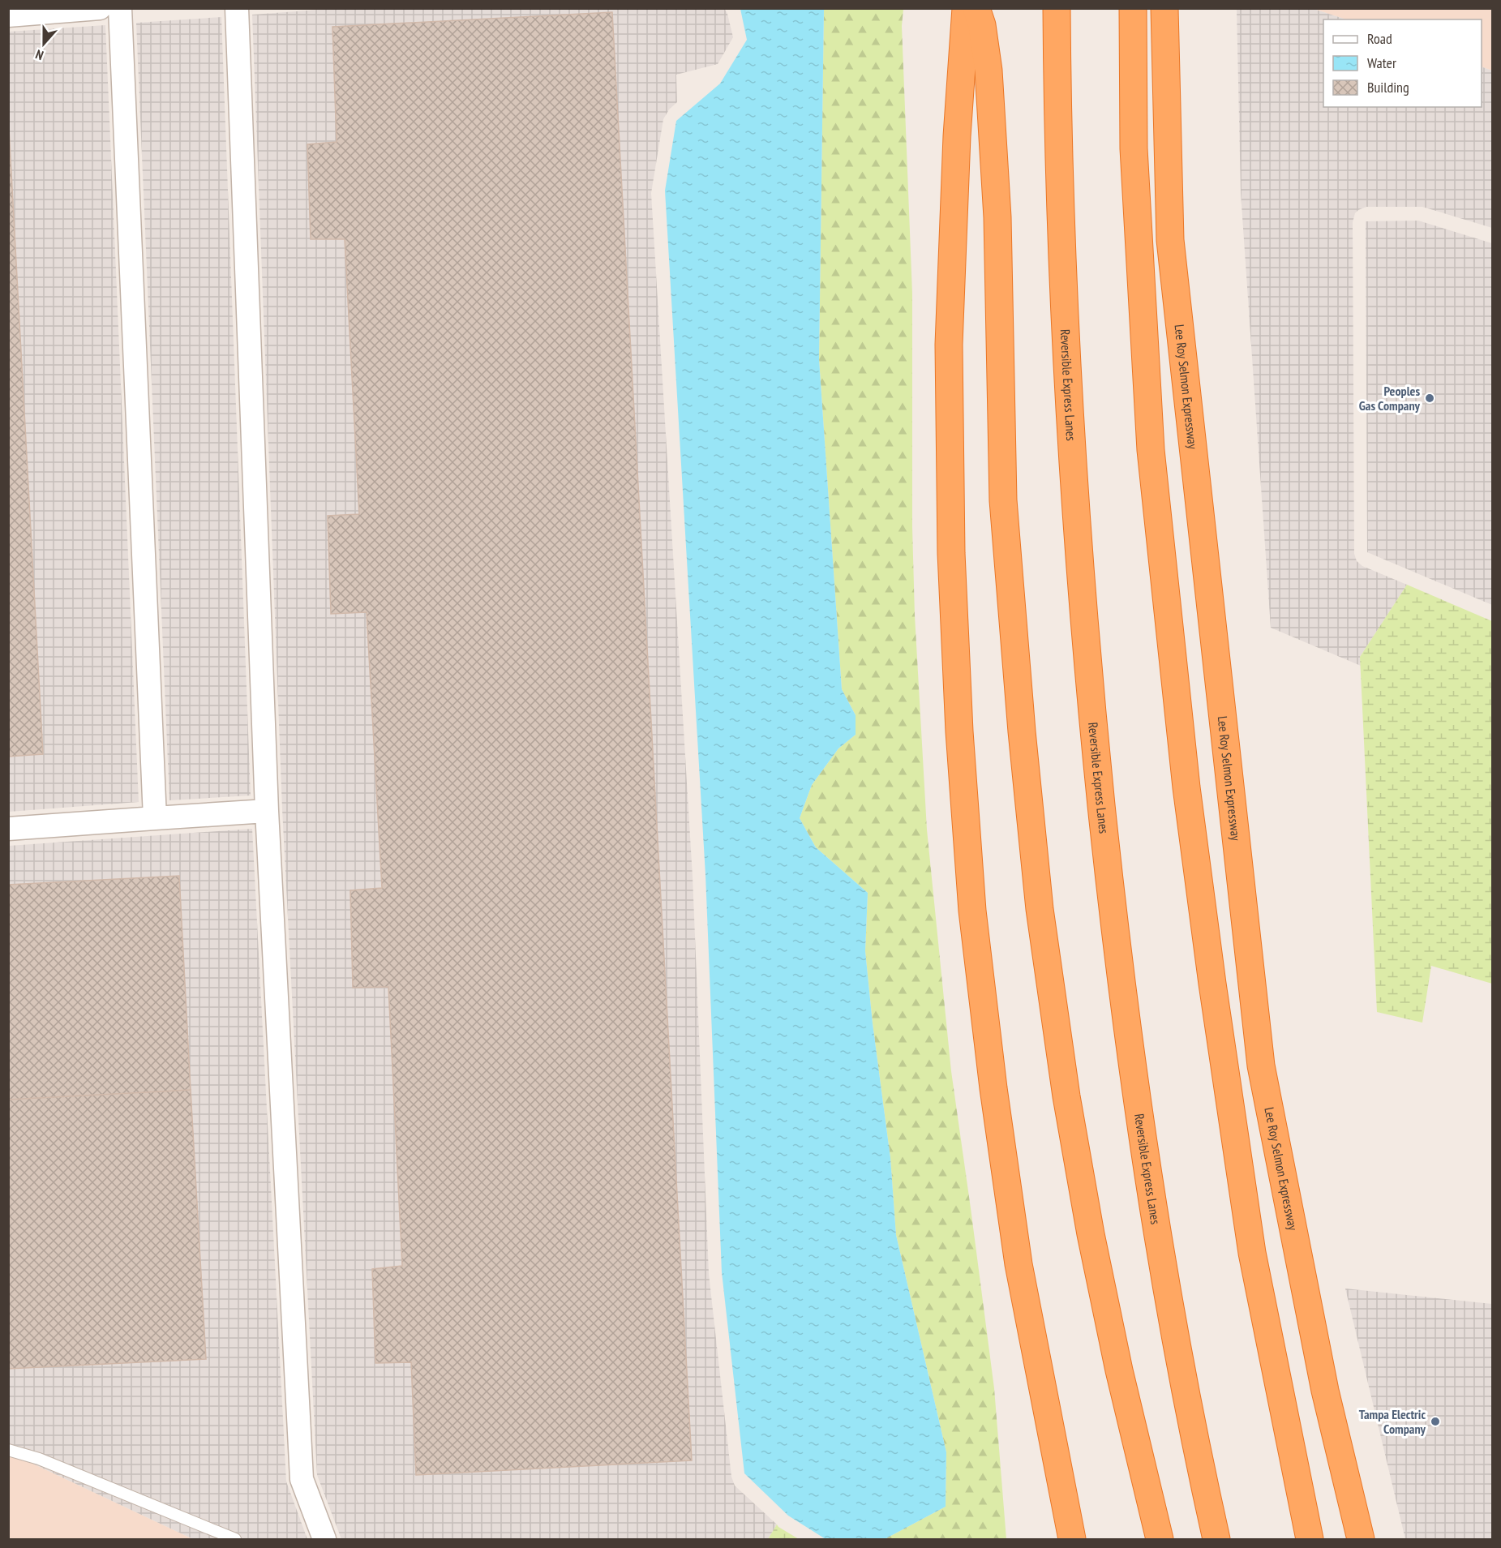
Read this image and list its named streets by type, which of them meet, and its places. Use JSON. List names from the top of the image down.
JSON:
{
  "streets": {
    "highway": ["Reversible Express Lanes", "Lee Roy Selmon Expressway"]
  },
  "places": ["Peoples Gas Company", "Tampa Electric Company"],
  "legend": ["Road", "Water", "Building"],
  "north": "bottom"
}
